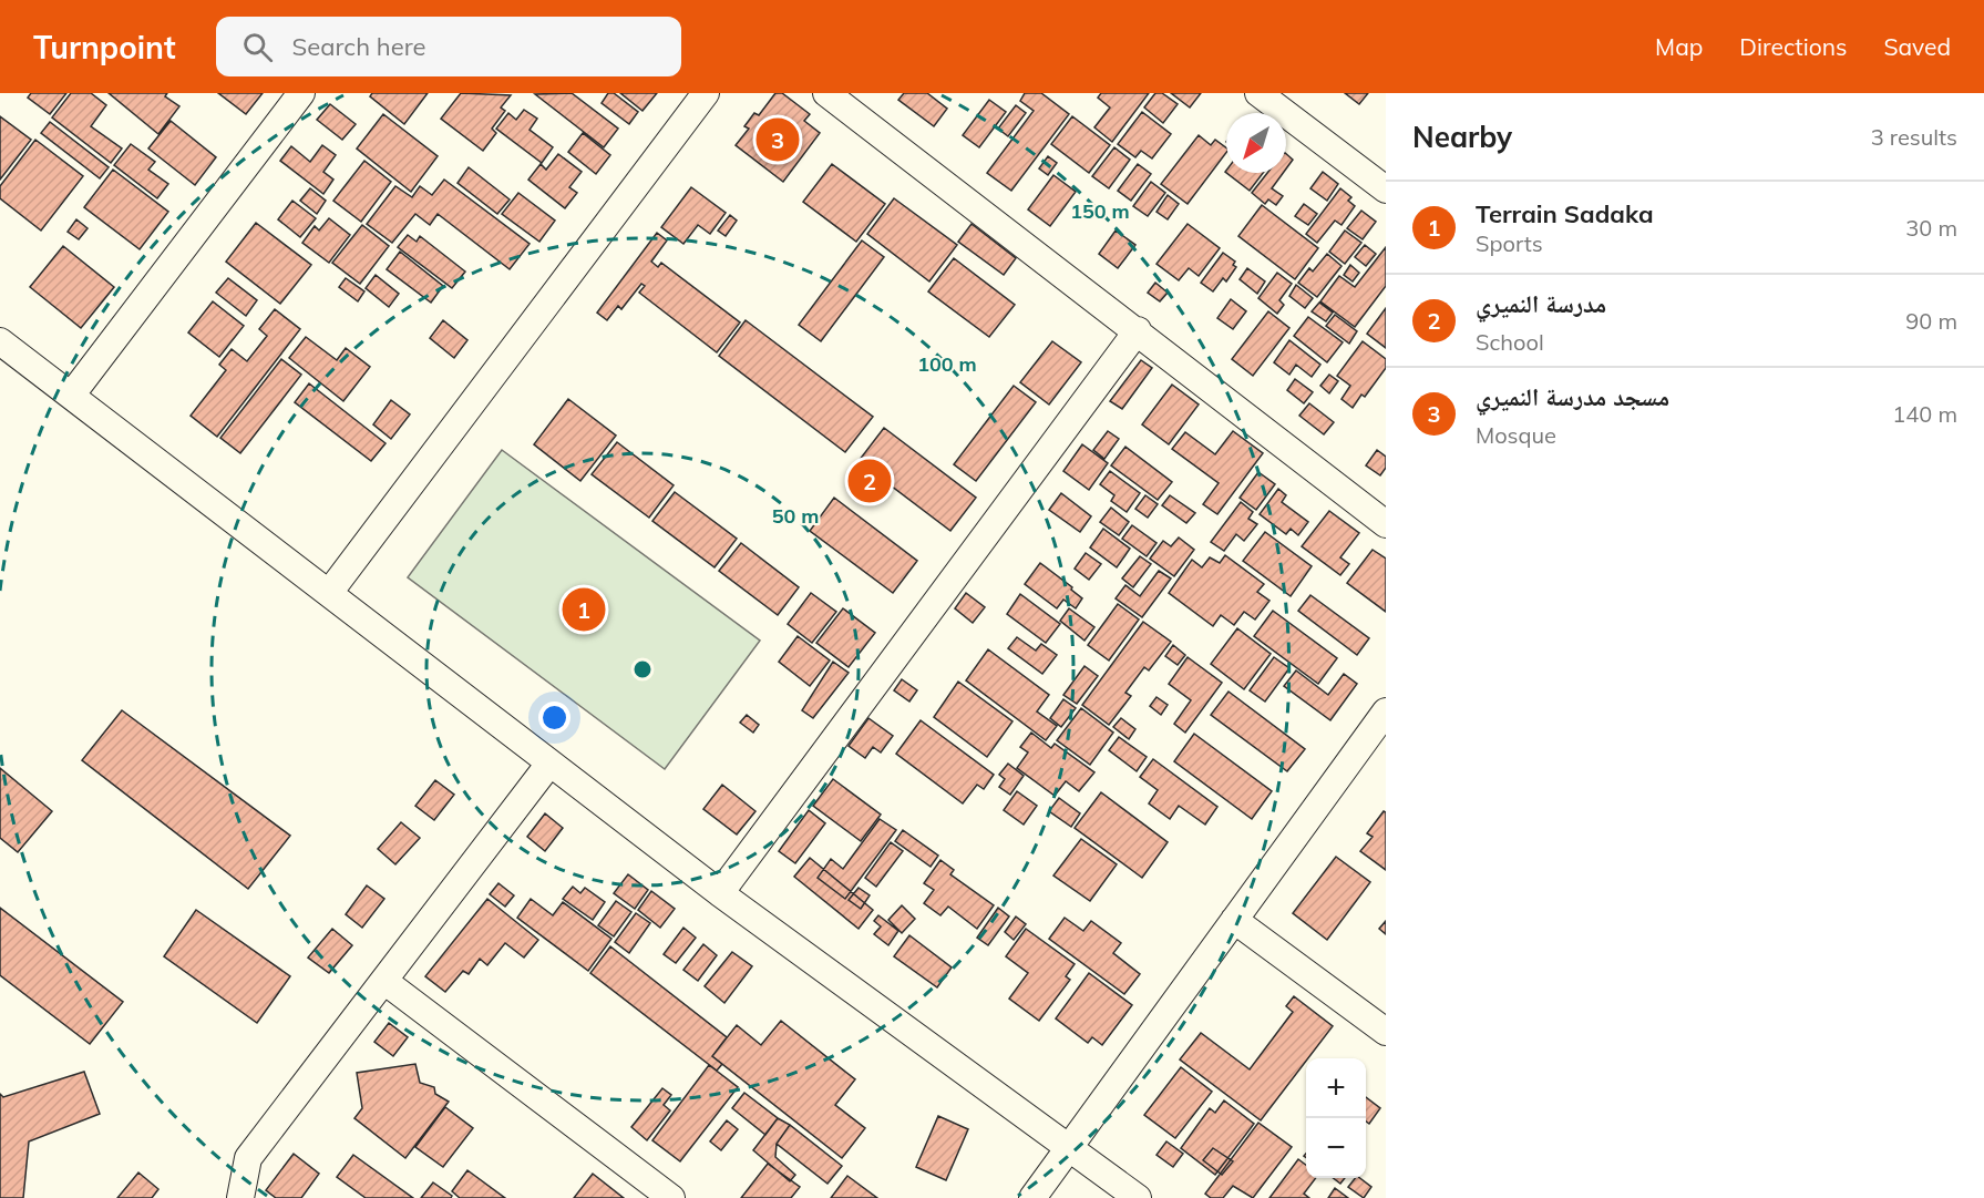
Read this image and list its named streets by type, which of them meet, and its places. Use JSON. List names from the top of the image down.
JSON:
{
  "north": "bottom left",
  "page": {
    "header": "Turnpoint",
    "search": "Search here",
    "nav": ["Map", "Directions", "Saved"],
    "heading": ["Nearby", "3 results"],
    "pins": ["3", "2", "1"],
    "list": [
      {
        "mark": "1",
        "name": "Terrain Sadaka",
        "note": "Sports",
        "value": "30 m"
      },
      {
        "mark": "2",
        "name": "مدرسة النميري",
        "note": "School",
        "value": "90 m"
      },
      {
        "mark": "3",
        "name": "مسجد مدرسة النميري",
        "note": "Mosque",
        "value": "140 m"
      }
    ],
    "map_buttons": ["+", "−"]
  },
  "rings": ["150 m", "100 m", "50 m"]
}
